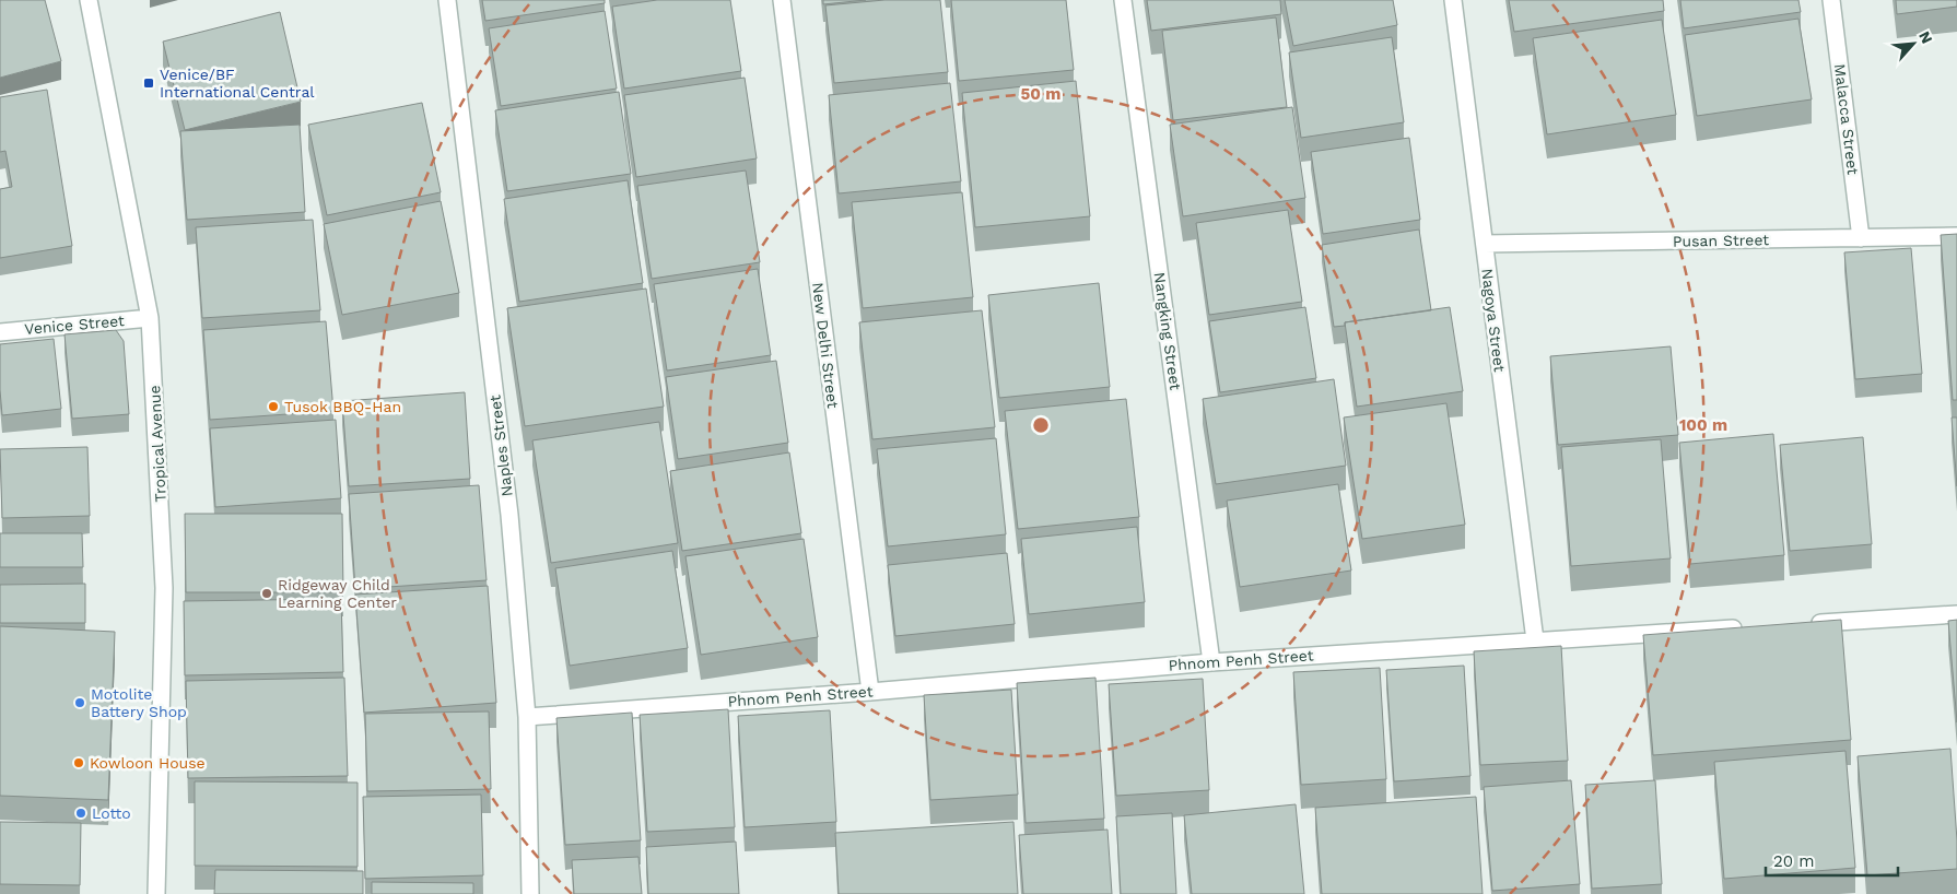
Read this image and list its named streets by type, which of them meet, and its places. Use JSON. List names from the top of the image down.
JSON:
{
  "streets": {
    "street": [
      "Malacca Street",
      "Pusan Street",
      "Nagoya Street",
      "Venice Street",
      "Nangking Street",
      "New Delhi Street",
      "Tropical Avenue",
      "Naples Street",
      "Phnom Penh Street"
    ]
  },
  "crossings": [
    ["Malacca Street", "Pusan Street"],
    ["Pusan Street", "Nagoya Street"],
    ["Nagoya Street", "Phnom Penh Street"],
    ["Venice Street", "Tropical Avenue"],
    ["Nangking Street", "Phnom Penh Street"],
    ["New Delhi Street", "Phnom Penh Street"],
    ["Naples Street", "Phnom Penh Street"]
  ],
  "places": {
    "transit": ["Venice/BF International Central"],
    "other": [
      "Tusok BBQ-Han",
      "Ridgeway Child Learning Center",
      "Motolite Battery Shop",
      "Kowloon House",
      "Lotto"
    ]
  },
  "scale_bar": "20 m",
  "north": "top right",
  "rings": ["50 m", "100 m"]
}
